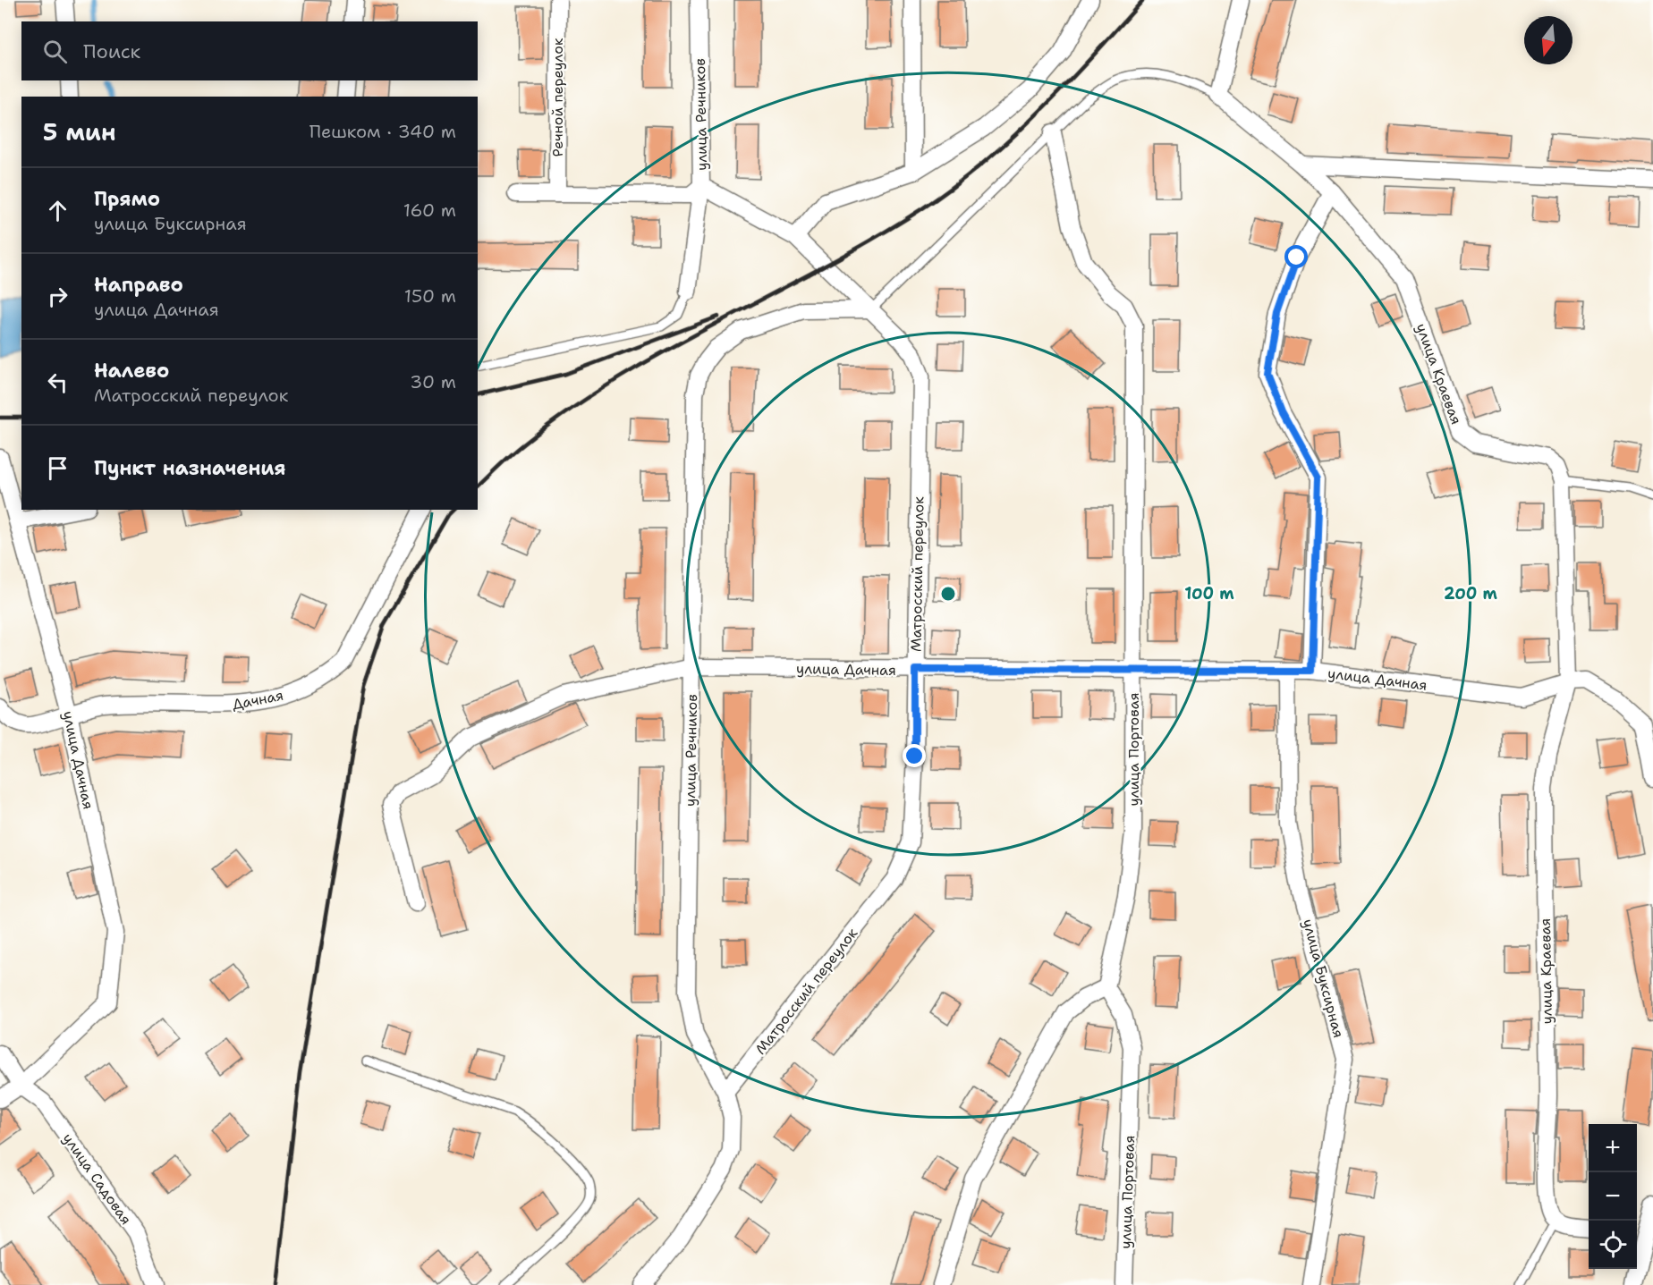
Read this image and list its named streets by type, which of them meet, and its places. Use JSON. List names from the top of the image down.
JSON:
{
  "streets": {
    "street": [
      "Речной переулок",
      "улица Речников",
      "улица Краевая",
      "Матросский переулок",
      "улица Дачная",
      "Дачная",
      "улица Портовая",
      "улица Буксирная",
      "улица Садовая"
    ]
  },
  "crossings": [
    ["улица Речников", "Матросский переулок"],
    ["улица Речников", "улица Дачная"],
    ["улица Краевая", "улица Дачная"],
    ["Матросский переулок", "улица Дачная"],
    ["улица Дачная", "Дачная"],
    ["улица Дачная", "улица Портовая"],
    ["улица Дачная", "улица Буксирная"],
    ["улица Дачная", "улица Садовая"]
  ],
  "north": "bottom",
  "page": {
    "search": "Поиск",
    "heading": ["5 мин", "Пешком · 340 m"],
    "list": [
      ["Прямо", "улица Буксирная", "160 m"],
      ["Направо", "улица Дачная", "150 m"],
      ["Налево", "Матросский переулок", "30 m"],
      "Пункт назначения"
    ],
    "map_buttons": ["+", "−"]
  },
  "rings": ["100 m", "200 m"]
}
